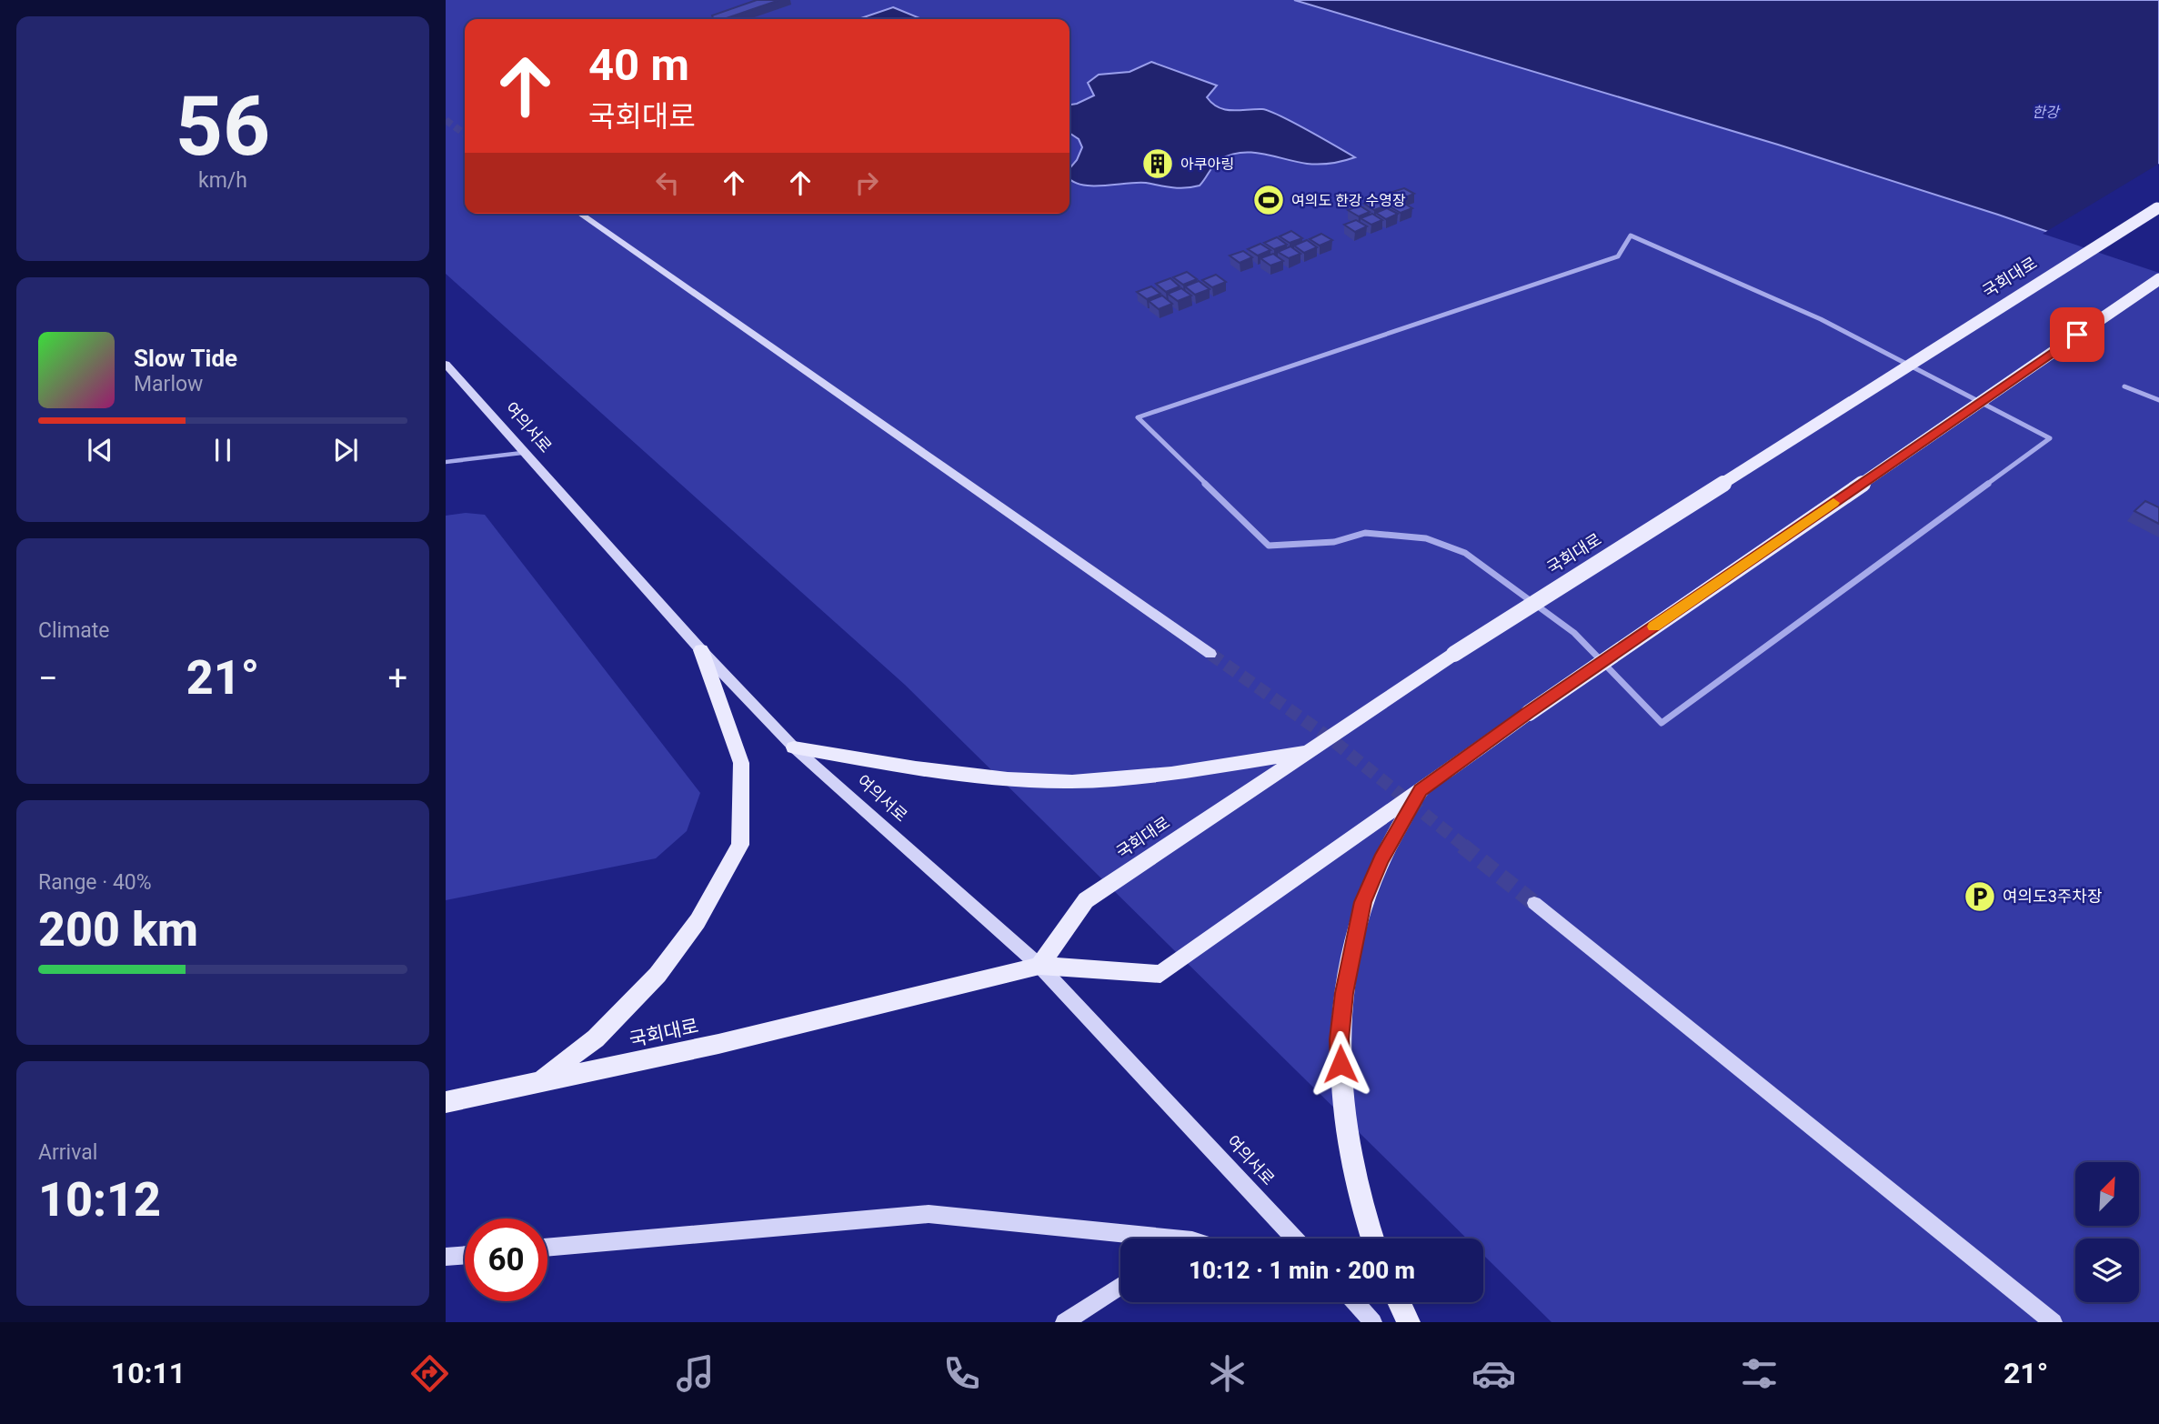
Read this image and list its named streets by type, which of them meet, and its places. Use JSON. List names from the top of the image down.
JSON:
{
  "streets": {
    "main road": ["국회대로", "여의서로"]
  },
  "crossings": [
    ["국회대로", "여의서로"]
  ],
  "water": ["한강"],
  "places": {
    "building": ["아쿠아링"],
    "sports": ["여의도 한강 수영장"],
    "parking": ["여의도3주차장"]
  },
  "north": "top right",
  "page": {
    "tile": [
      ["56", "km/h"],
      "Climate",
      ["Range · 40%", "200 km"],
      ["Arrival", "10:12"]
    ],
    "turn": ["40 m", "국회대로"],
    "song": ["Slow Tide", "Marlow"],
    "heat": ["−", "21°", "+"],
    "limit": "60",
    "trip": "10:12 · 1 min · 200 m",
    "tabs": ["10:11", "21°"]
  }
}
